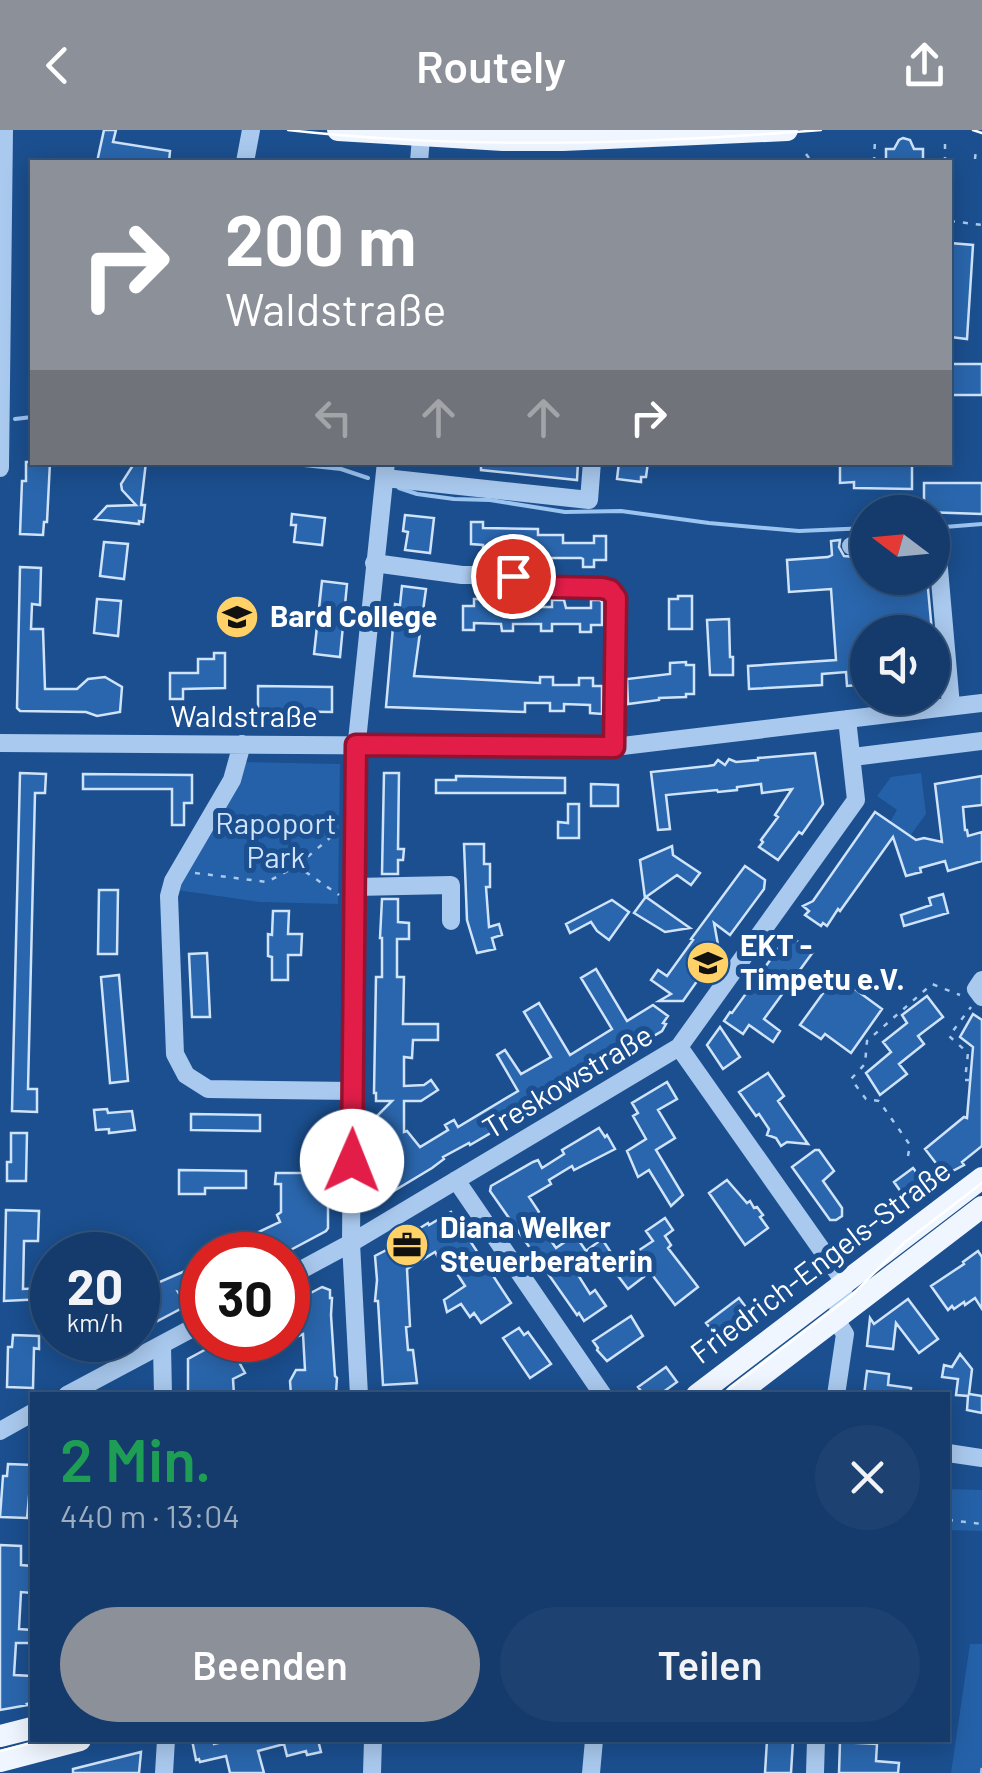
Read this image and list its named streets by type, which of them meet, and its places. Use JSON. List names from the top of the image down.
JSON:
{
  "streets": {
    "main road": ["Friedrich-Engels-Straße"],
    "street": ["Waldstraße", "Treskowstraße"]
  },
  "parks": ["Rapoport Park"],
  "places": {
    "school or university": ["Bard College", "EKT - Timpetu e.V."],
    "office": ["Diana Welker Steuerberaterin"]
  },
  "north": "left",
  "page": {
    "header": "Routely",
    "turn": ["200 m", "Waldstraße"],
    "speed": "20 km/h",
    "limit": "30",
    "heading": ["2 Min.", "440 m · 13:04"],
    "buttons": ["Beenden", "Teilen"]
  }
}
